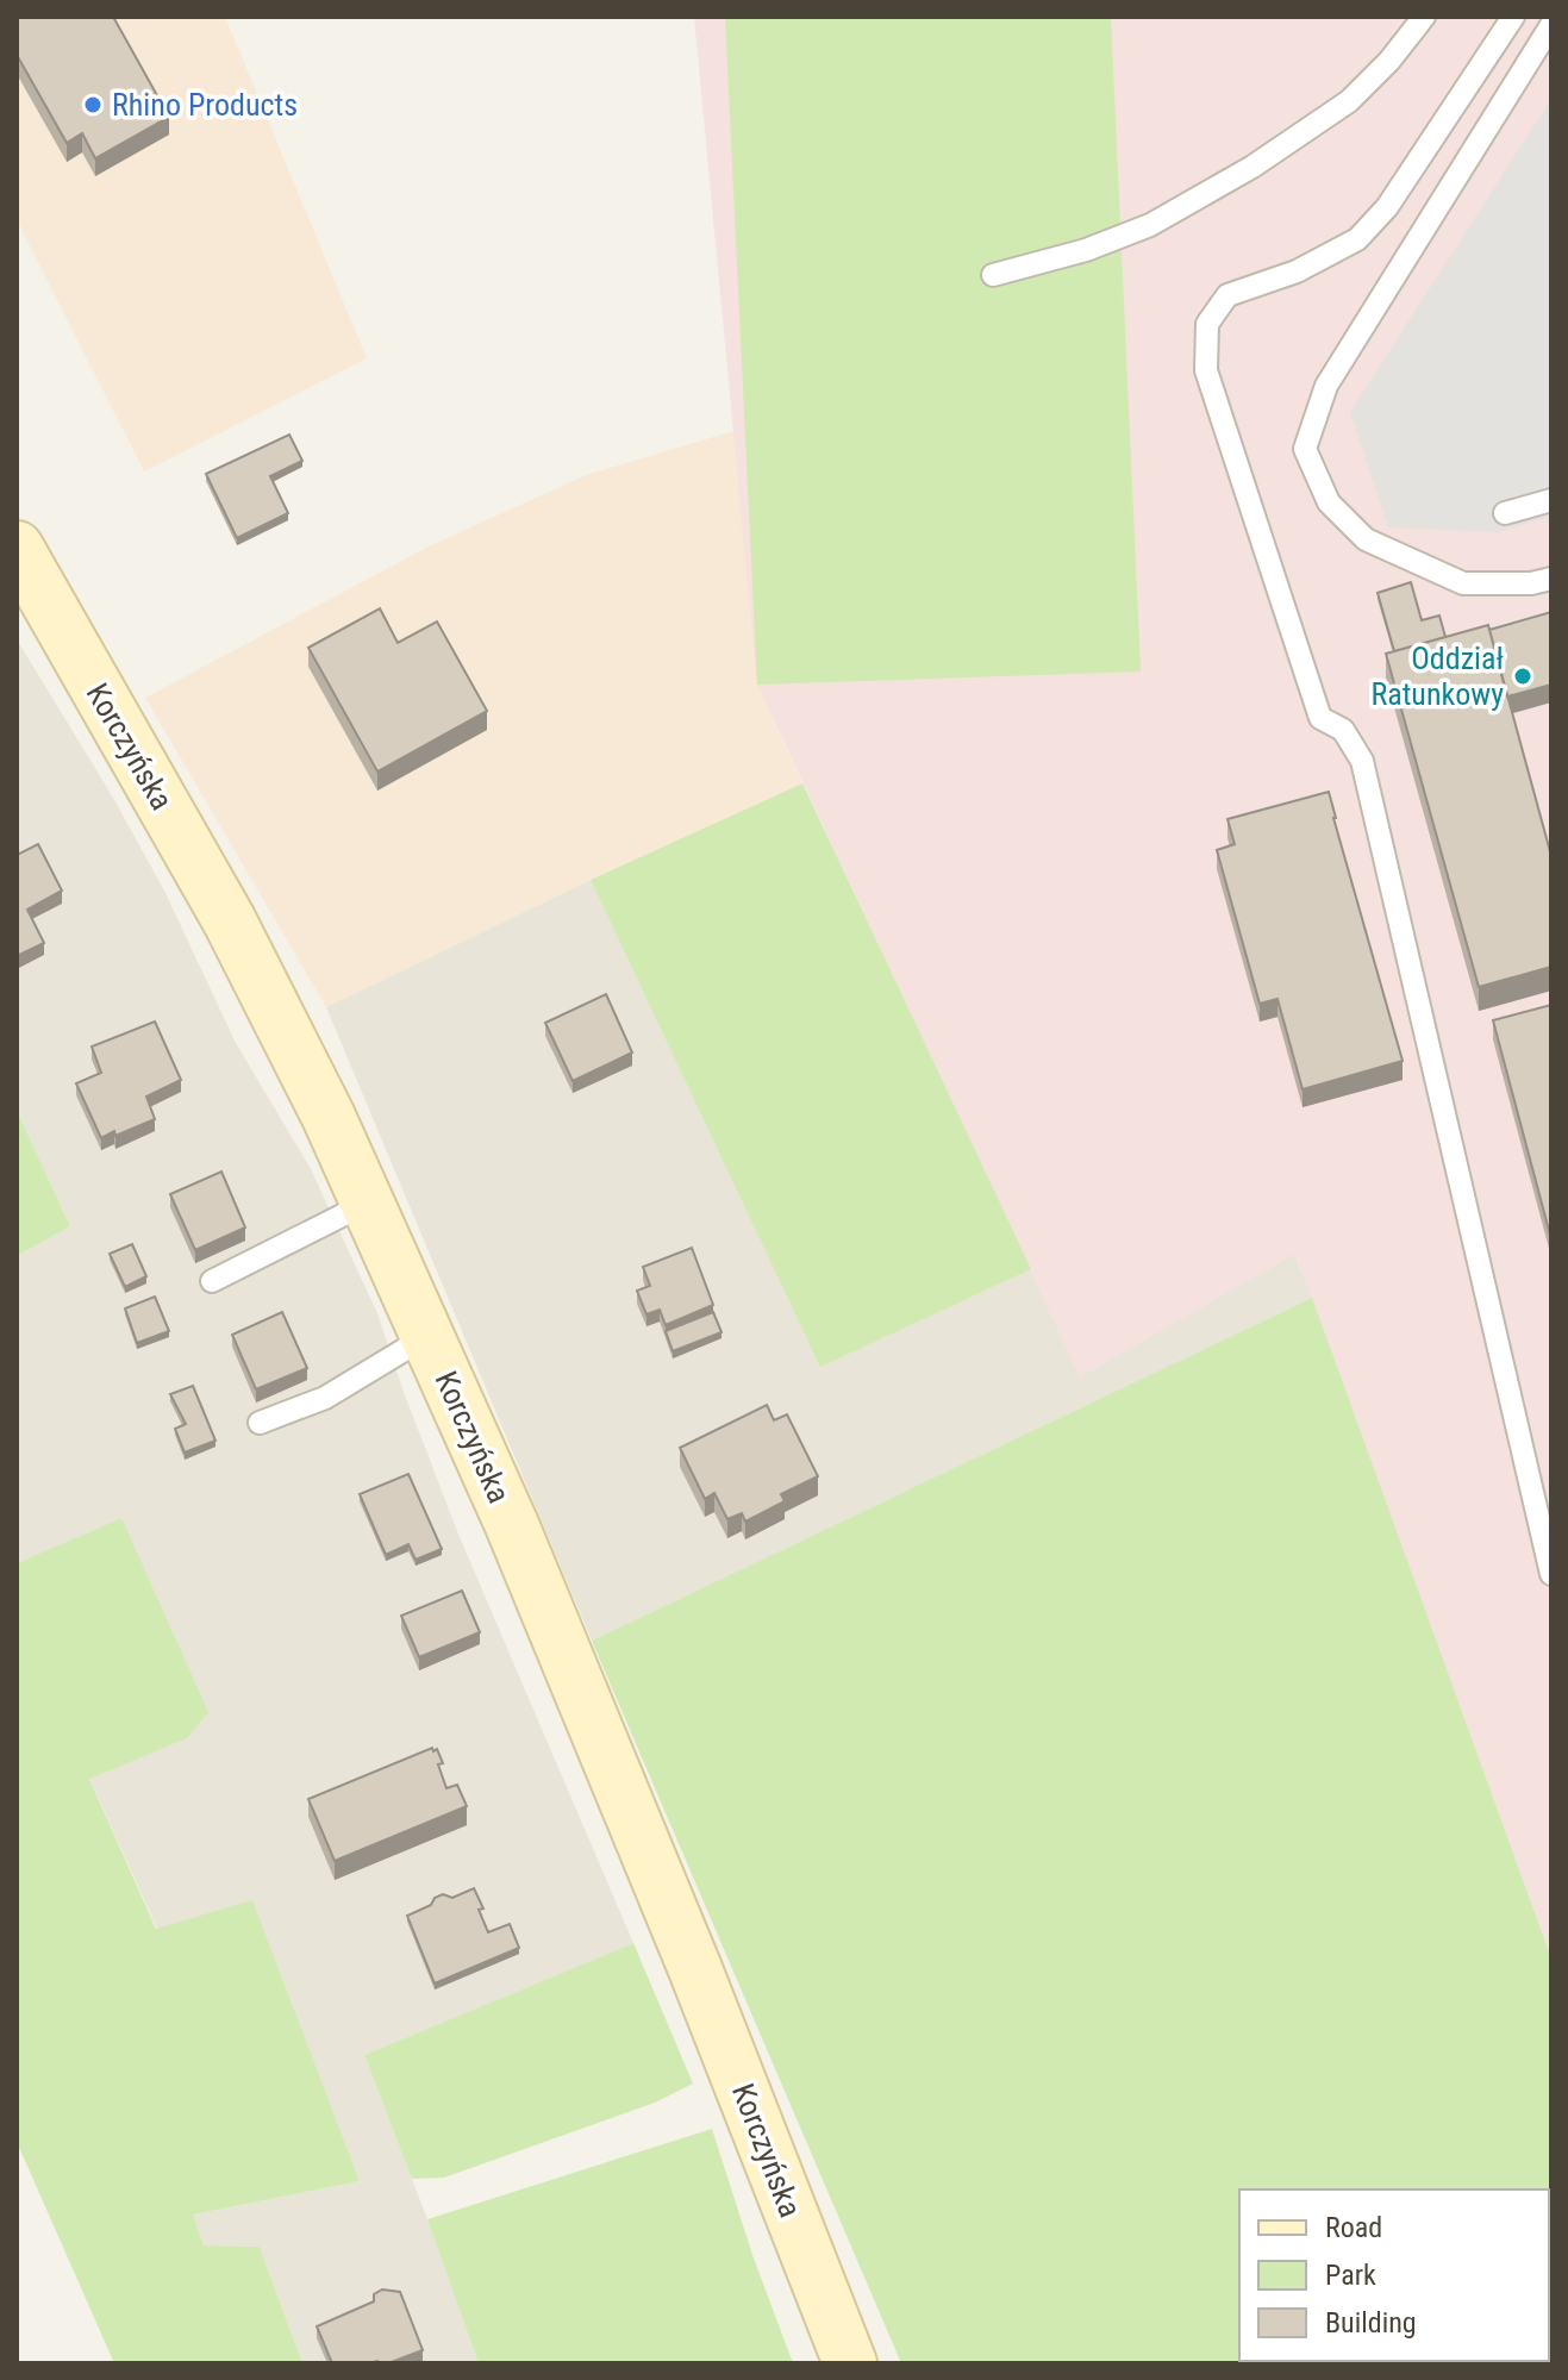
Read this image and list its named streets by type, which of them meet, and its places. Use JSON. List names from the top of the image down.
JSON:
{
  "streets": {
    "main road": ["Korczyńska"]
  },
  "places": ["Rhino Products", "Oddział Ratunkowy"],
  "legend": ["Road", "Park", "Building"]
}
